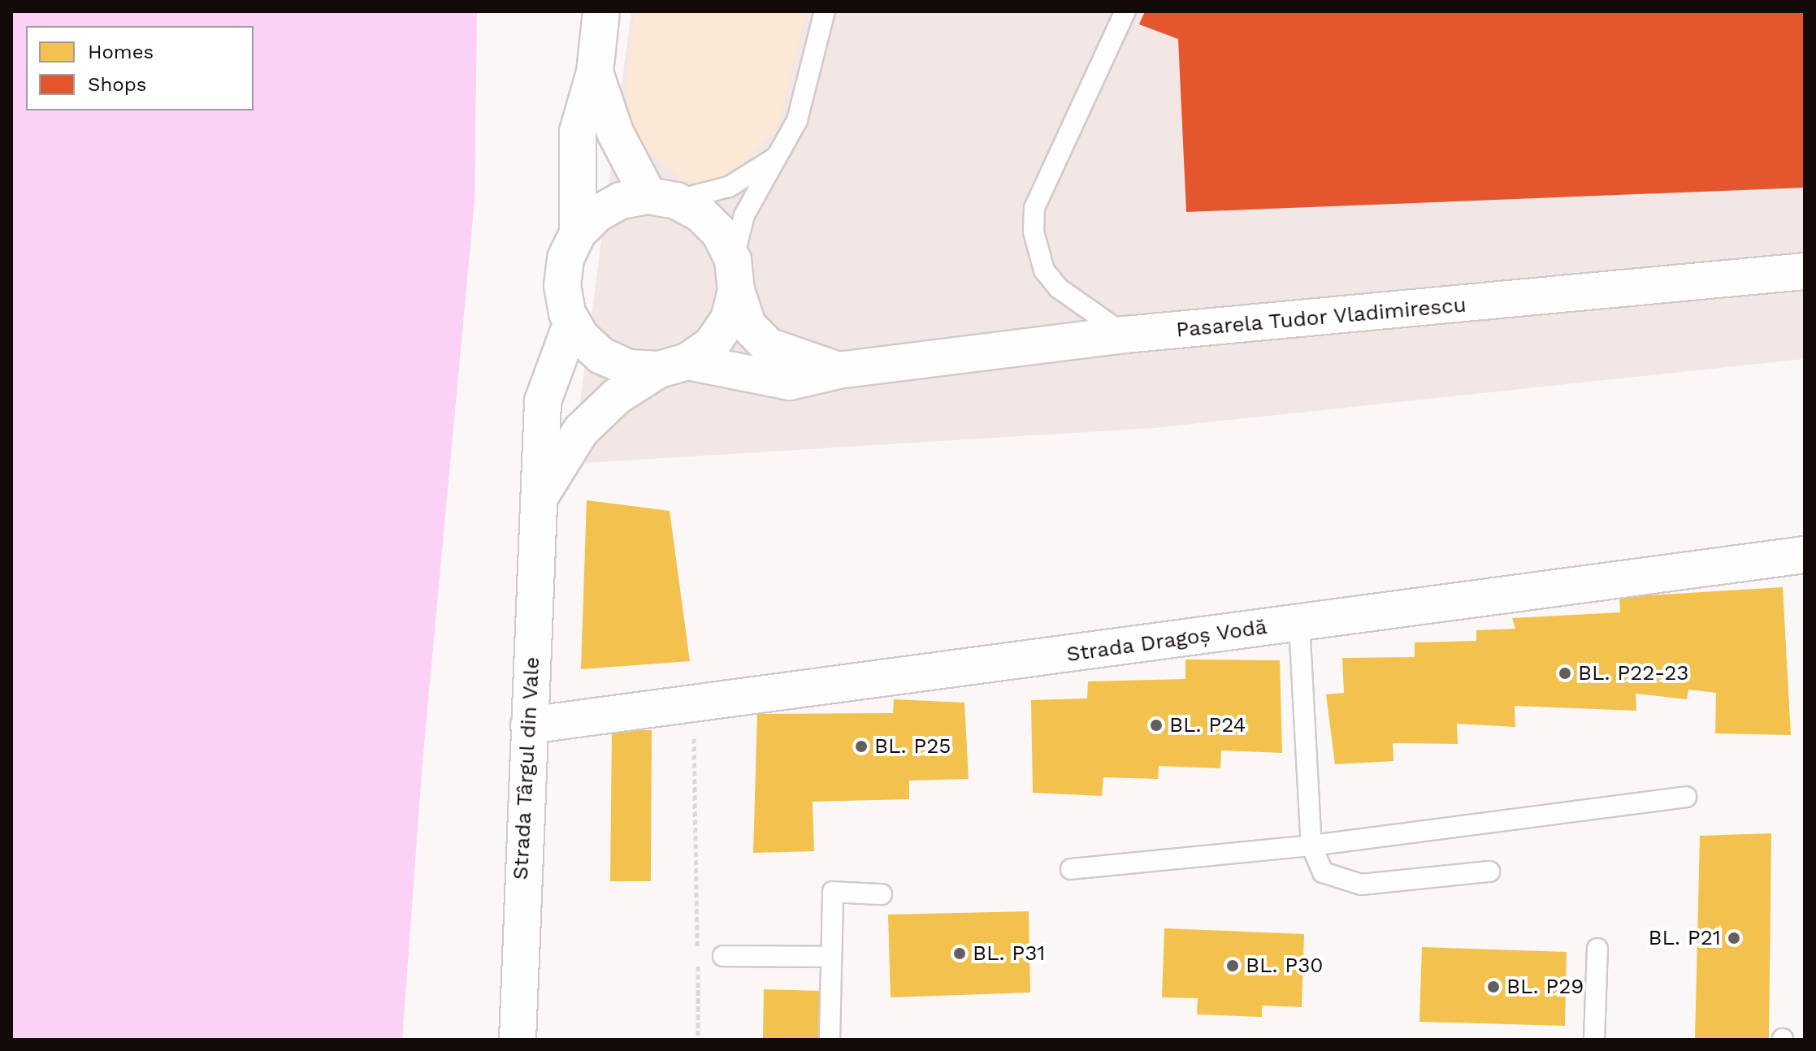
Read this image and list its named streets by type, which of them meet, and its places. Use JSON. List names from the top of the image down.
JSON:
{
  "streets": {
    "street": ["Pasarela Tudor Vladimirescu", "Strada Dragoș Vodă", "Strada Târgul din Vale"]
  },
  "crossings": [
    ["Pasarela Tudor Vladimirescu", "Strada Târgul din Vale"],
    ["Strada Dragoș Vodă", "Strada Târgul din Vale"]
  ],
  "places": [
    "BL. P22-23",
    "BL. P24",
    "BL. P25",
    "BL. P21",
    "BL. P31",
    "BL. P30",
    "BL. P29"
  ],
  "legend": ["Homes", "Shops"]
}
